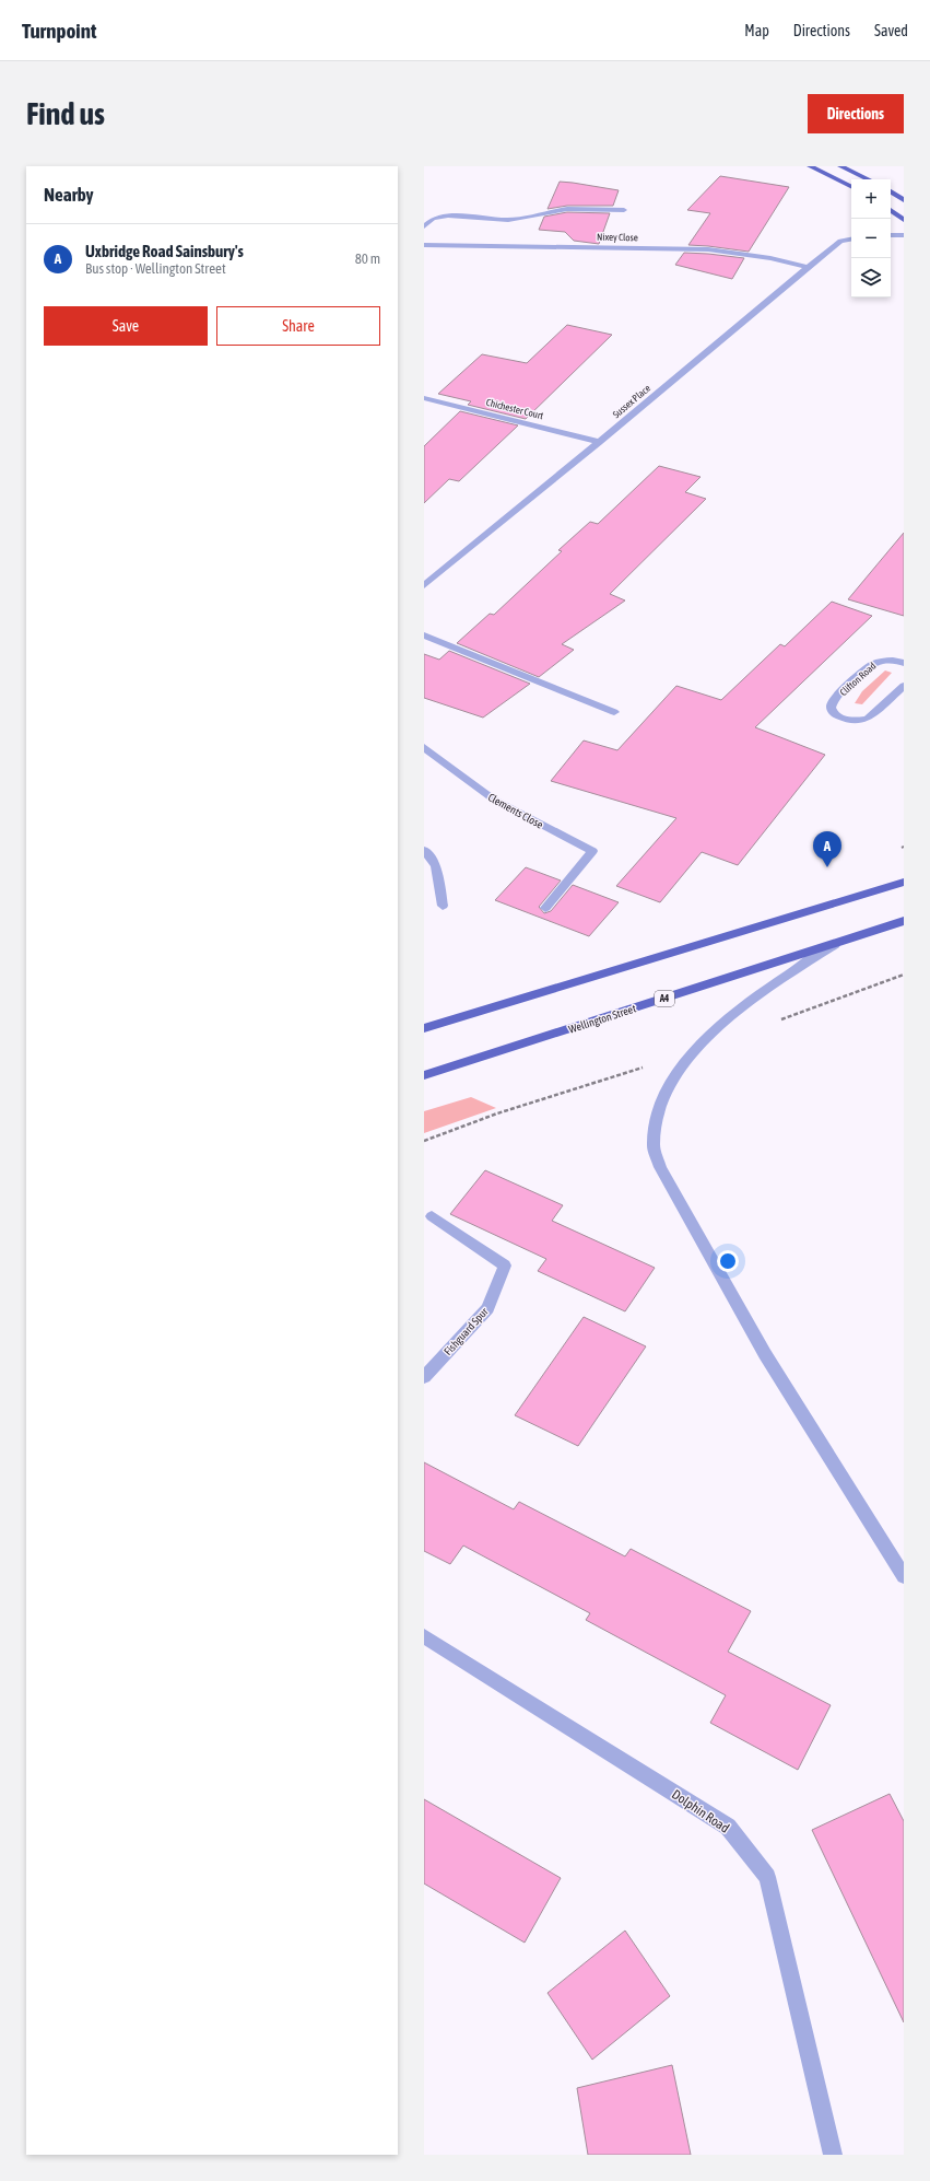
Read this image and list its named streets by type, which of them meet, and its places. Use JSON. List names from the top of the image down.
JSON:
{
  "streets": {
    "main road": ["A4", "Wellington Street"],
    "street": [
      "Nixey Close",
      "Sussex Place",
      "Chichester Court",
      "Clifton Road",
      "Clements Close",
      "Fishguard Spur",
      "Dolphin Road"
    ]
  },
  "crossings": [
    ["Nixey Close", "Sussex Place"],
    ["Sussex Place", "Chichester Court"]
  ],
  "page": {
    "header": "Turnpoint",
    "nav": ["Map", "Directions", "Saved"],
    "buttons": [
      "Directions",
      ["Save", "Share"]
    ],
    "title": "Find us",
    "heading": "Nearby",
    "map_buttons": ["+", "−"],
    "list": [
      {
        "mark": "A",
        "name": "Uxbridge Road Sainsbury's",
        "note": "Bus stop · Wellington Street",
        "value": "80 m"
      }
    ],
    "pins": "A"
  }
}
